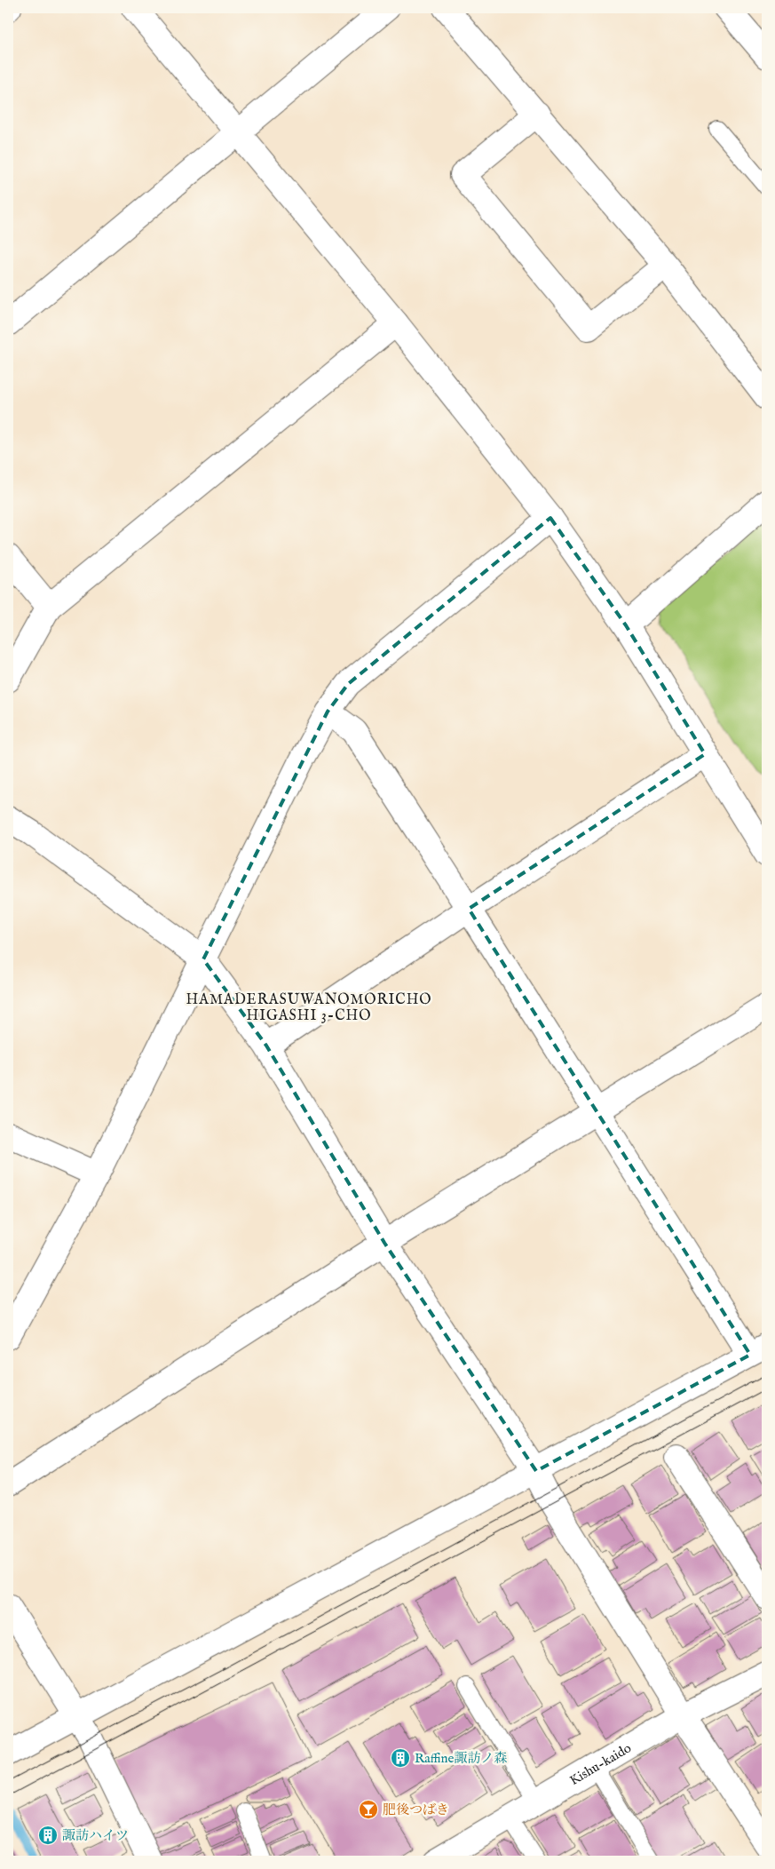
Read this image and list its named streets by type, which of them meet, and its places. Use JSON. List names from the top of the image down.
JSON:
{
  "streets": {
    "street": ["Kishu-kaido"]
  },
  "districts": ["HAMADERASUWANOMORICHO HIGASHI 3-CHO"],
  "places": {
    "building": ["Raffine諏訪ノ森", "諏訪ハイツ"],
    "bar": ["肥後つばき"]
  }
}
